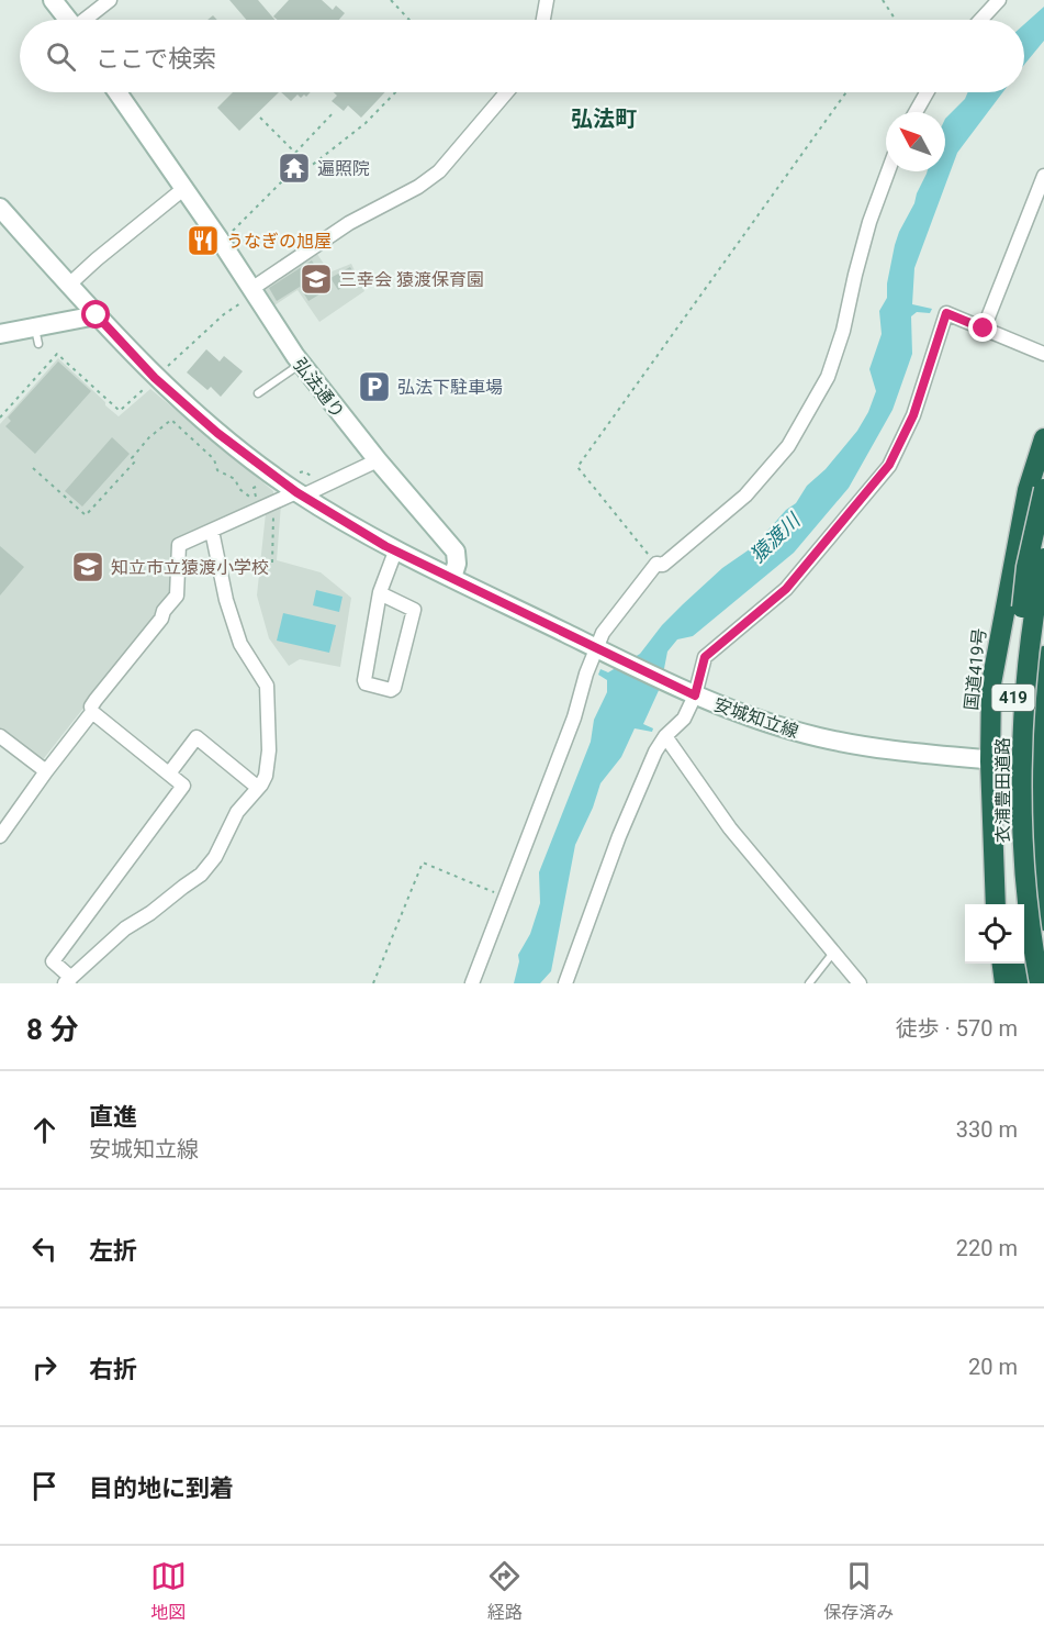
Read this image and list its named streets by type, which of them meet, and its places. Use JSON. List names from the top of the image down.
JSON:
{
  "streets": {
    "highway": ["国道419号", "419", "衣浦豊田道路"],
    "main road": ["弘法通り", "安城知立線"]
  },
  "crossings": [
    ["弘法通り", "安城知立線"],
    ["国道419号", "安城知立線"],
    ["419", "安城知立線"]
  ],
  "districts": ["弘法町"],
  "water": ["猿渡川"],
  "places": {
    "temple": ["遍照院"],
    "restaurant": ["うなぎの旭屋"],
    "school or university": ["三幸会 猿渡保育園", "知立市立猿渡小学校"],
    "parking": ["弘法下駐車場"]
  },
  "north": "top left",
  "page": {
    "search": "ここで検索",
    "heading": ["8 分", "徒歩 · 570 m"],
    "list": [
      ["直進", "安城知立線", "330 m"],
      ["左折", "220 m"],
      ["右折", "20 m"],
      "目的地に到着"
    ],
    "nav": ["地図", "経路", "保存済み"]
  }
}
